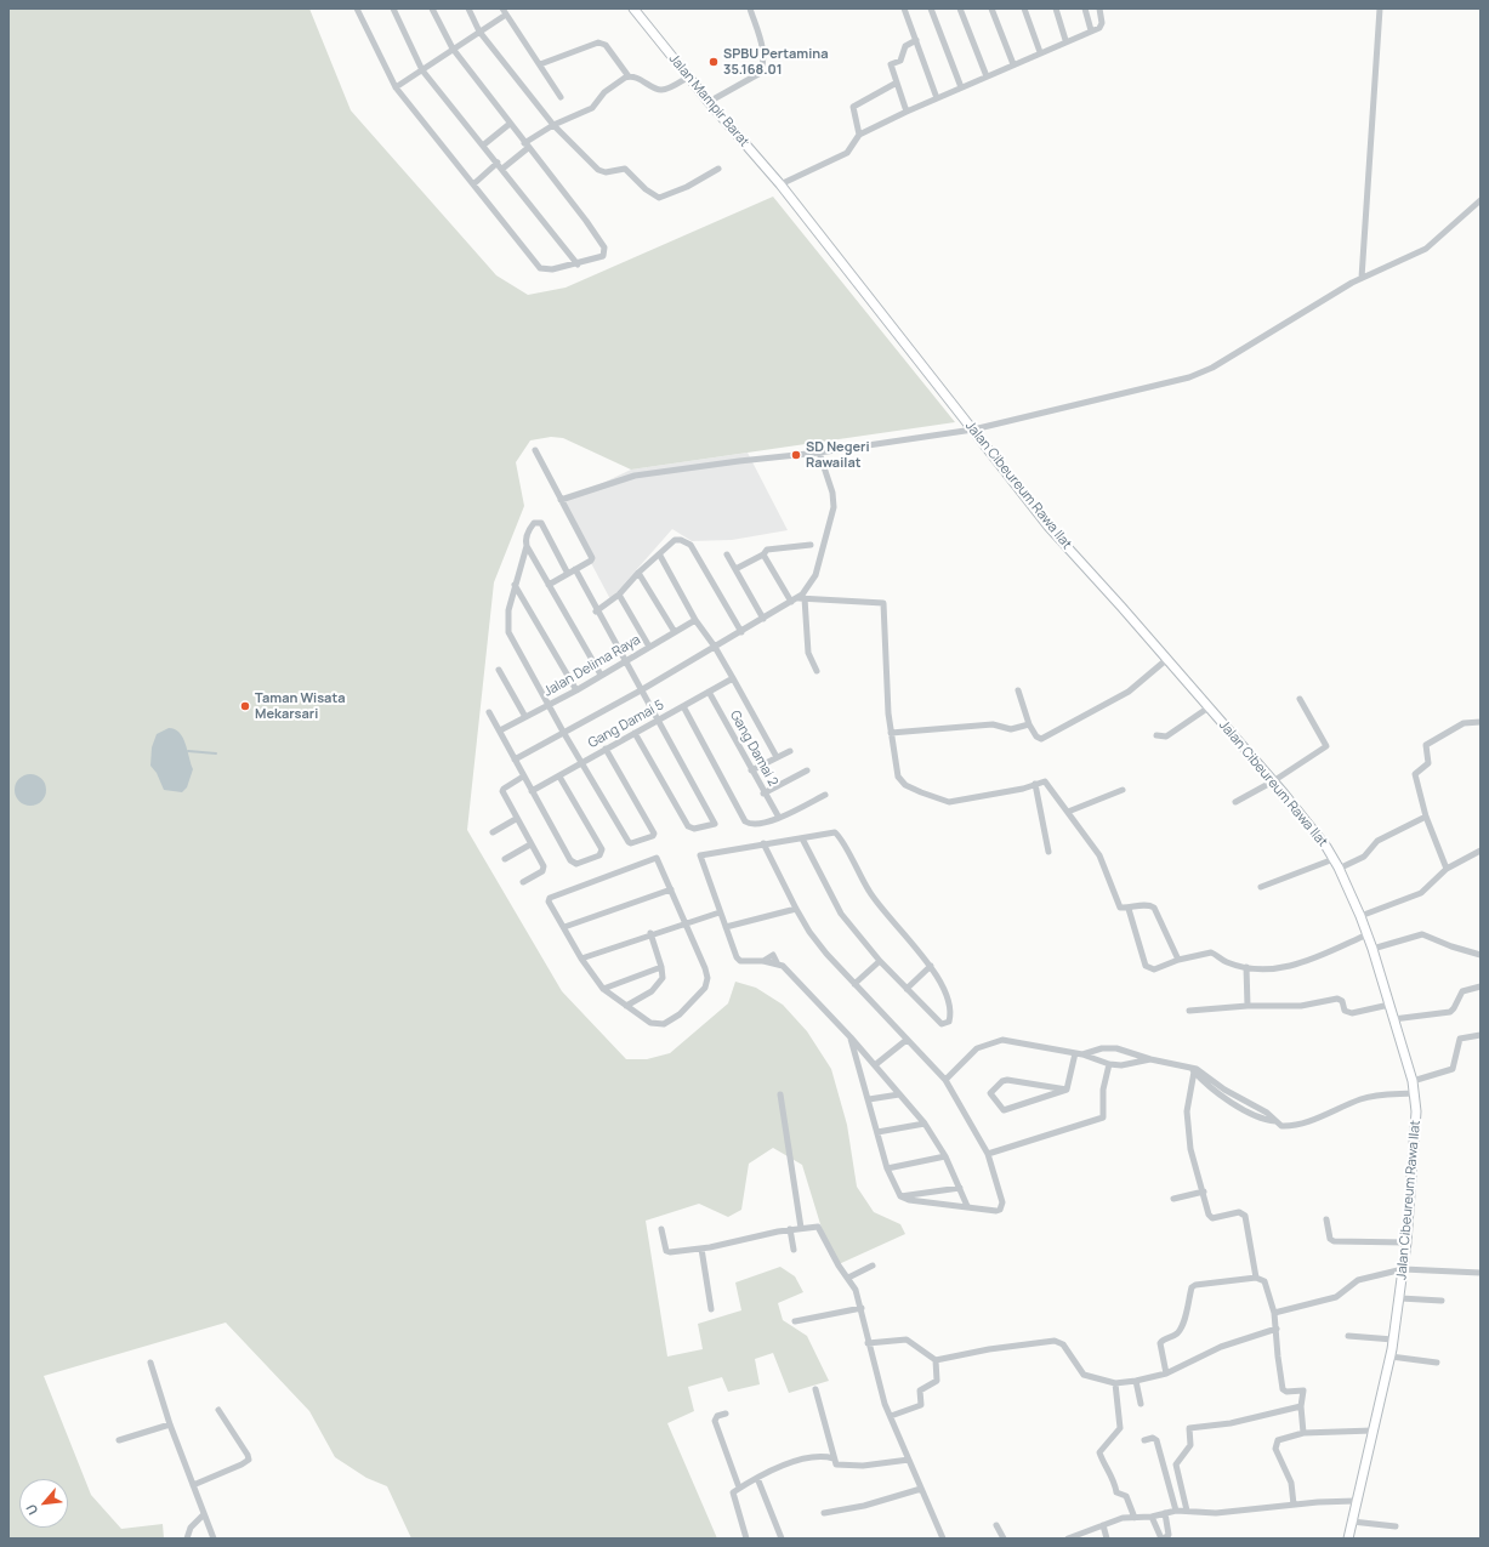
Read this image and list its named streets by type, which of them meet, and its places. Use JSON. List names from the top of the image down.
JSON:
{
  "streets": {
    "street": [
      "Jalan Mampir Barat",
      "Jalan Cibeureum Rawa Ilat",
      "Jalan Delima Raya",
      "Gang Damai 5",
      "Gang Damai 2"
    ]
  },
  "crossings": [
    ["Jalan Mampir Barat", "Jalan Cibeureum Rawa Ilat"],
    ["Gang Damai 5", "Gang Damai 2"]
  ],
  "places": ["SPBU Pertamina 35.168.01", "SD Negeri Rawailat", "Taman Wisata Mekarsari"],
  "north": "bottom left"
}
